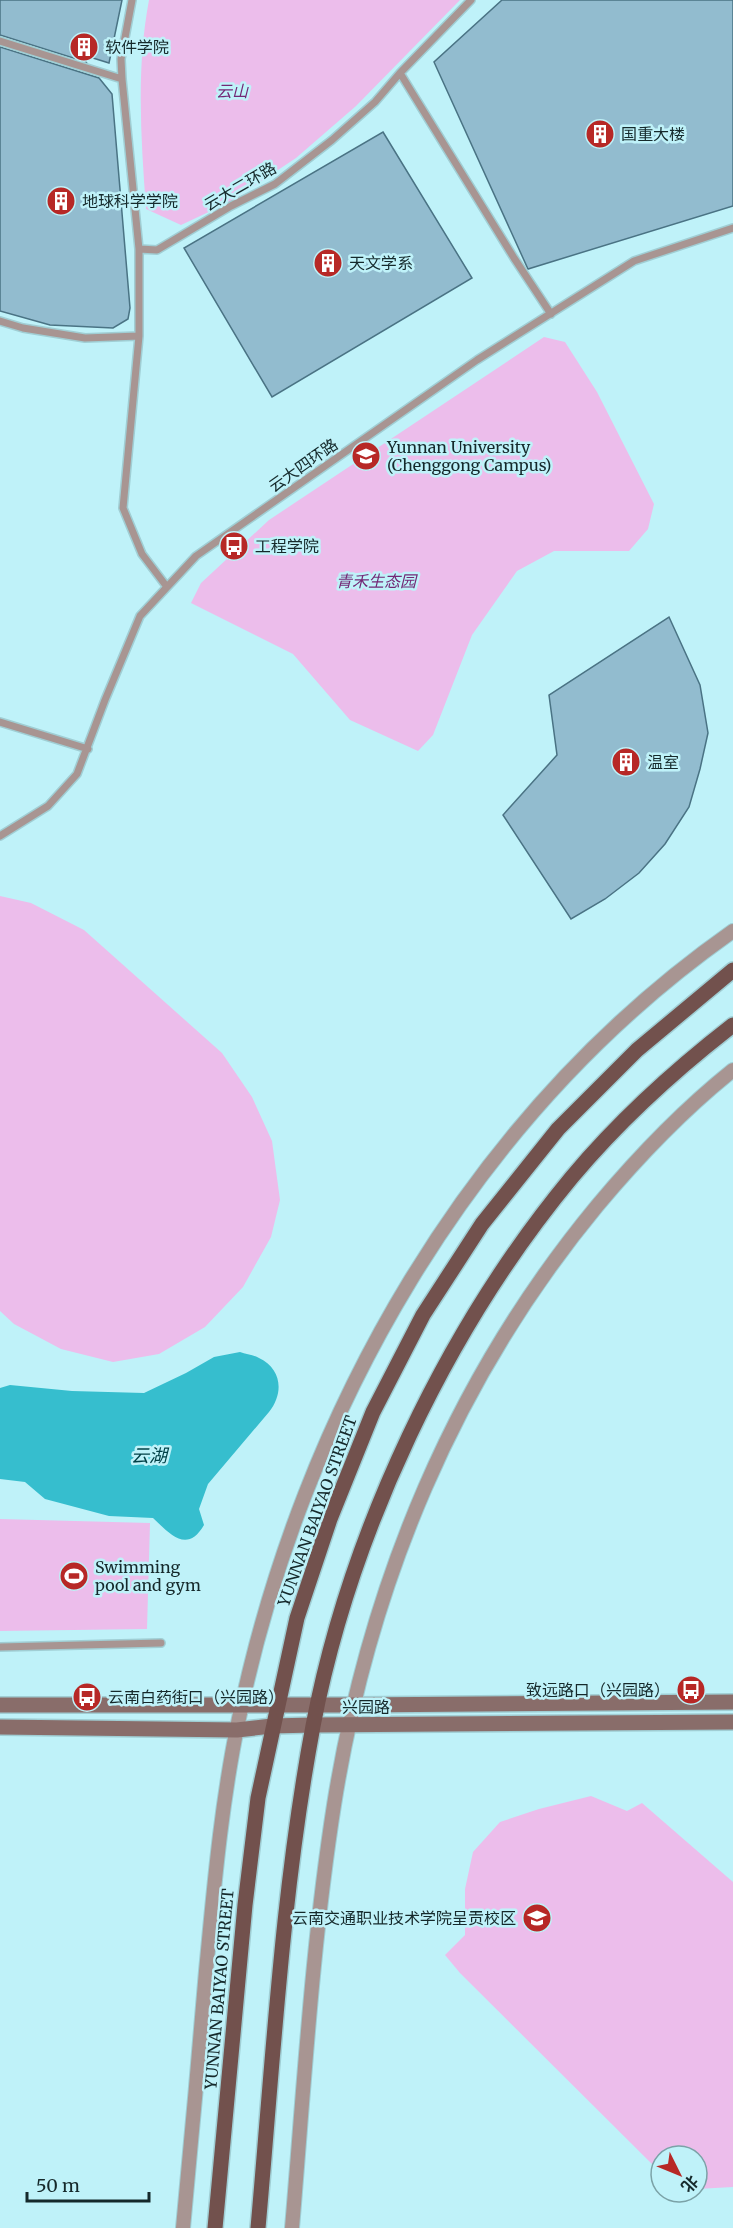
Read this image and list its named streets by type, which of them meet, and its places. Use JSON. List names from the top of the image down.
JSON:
{
  "streets": {
    "main road": ["YUNNAN BAIYAO STREET", "兴园路"],
    "lane": ["云大二环路", "云大四环路"]
  },
  "crossings": [
    ["YUNNAN BAIYAO STREET", "兴园路"]
  ],
  "water": ["云湖"],
  "parks": ["云山", "青禾生态园"],
  "places": {
    "building": [
      "软件学院",
      "国重大楼",
      "地球科学学院",
      "天文学系",
      "温室"
    ],
    "school or university": ["Yunnan University (Chenggong Campus)", "云南交通职业技术学院呈贡校区"],
    "bus stop": ["工程学院", "致远路口（兴园路）", "云南白药街口（兴园路）"],
    "sports": ["Swimming pool and gym"]
  },
  "scale_bar": "50 m",
  "north": "bottom right"
}
